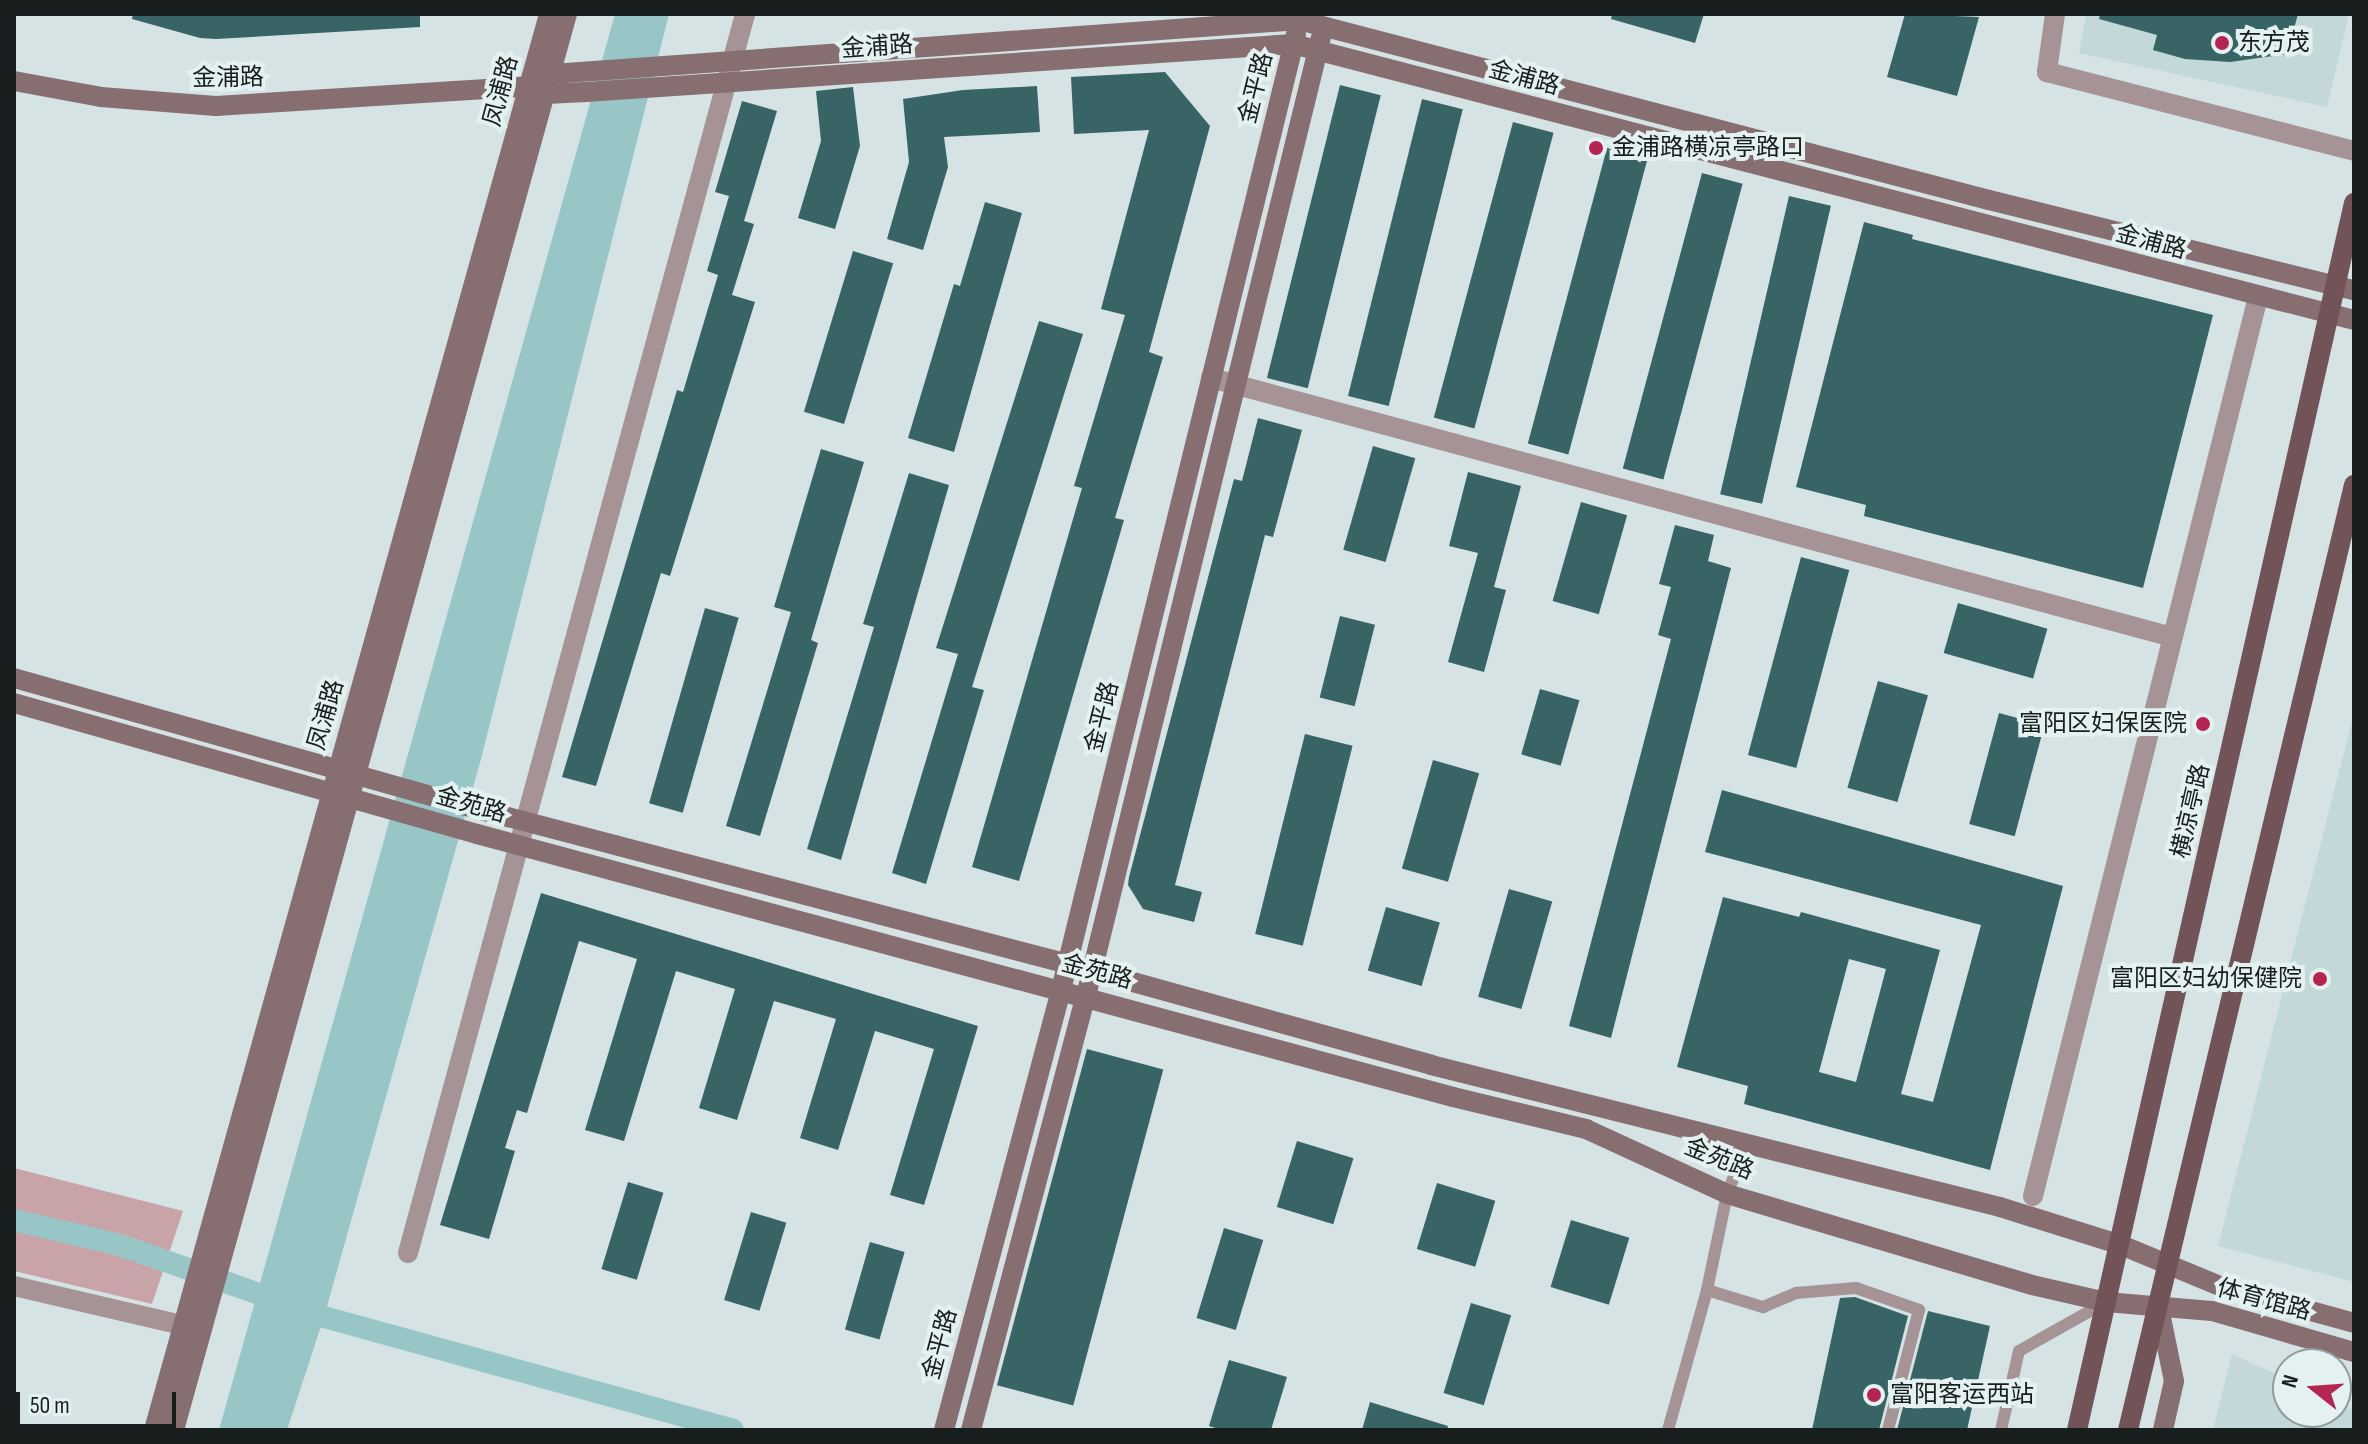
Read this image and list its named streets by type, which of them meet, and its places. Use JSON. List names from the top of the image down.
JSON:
{
  "streets": {
    "main road": ["横凉亭路"],
    "street": [
      "金浦路",
      "金平路",
      "凤浦路",
      "金苑路",
      "体育馆路"
    ]
  },
  "crossings": [
    ["金浦路", "金平路"],
    ["金浦路", "凤浦路"],
    ["金浦路", "横凉亭路"],
    ["金平路", "金苑路"],
    ["金平路", "体育馆路"],
    ["凤浦路", "金苑路"],
    ["凤浦路", "体育馆路"],
    ["金苑路", "横凉亭路"],
    ["金苑路", "体育馆路"],
    ["横凉亭路", "体育馆路"]
  ],
  "places": [
    "东方茂",
    "金浦路横凉亭路口",
    "富阳区妇保医院",
    "富阳区妇幼保健院",
    "富阳客运西站"
  ],
  "scale_bar": "50 m",
  "north": "left"
}
